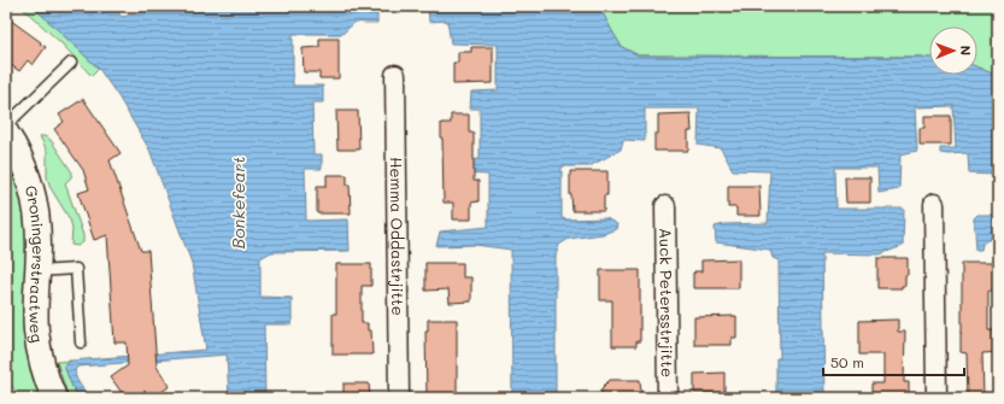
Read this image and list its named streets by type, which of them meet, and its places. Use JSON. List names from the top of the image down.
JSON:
{
  "streets": {
    "street": ["Hemma Oddastrjitte", "Groningerstraatweg", "Auck Petersstrjitte"]
  },
  "water": ["Bonkefeart"],
  "scale_bar": "50 m",
  "north": "right"
}
